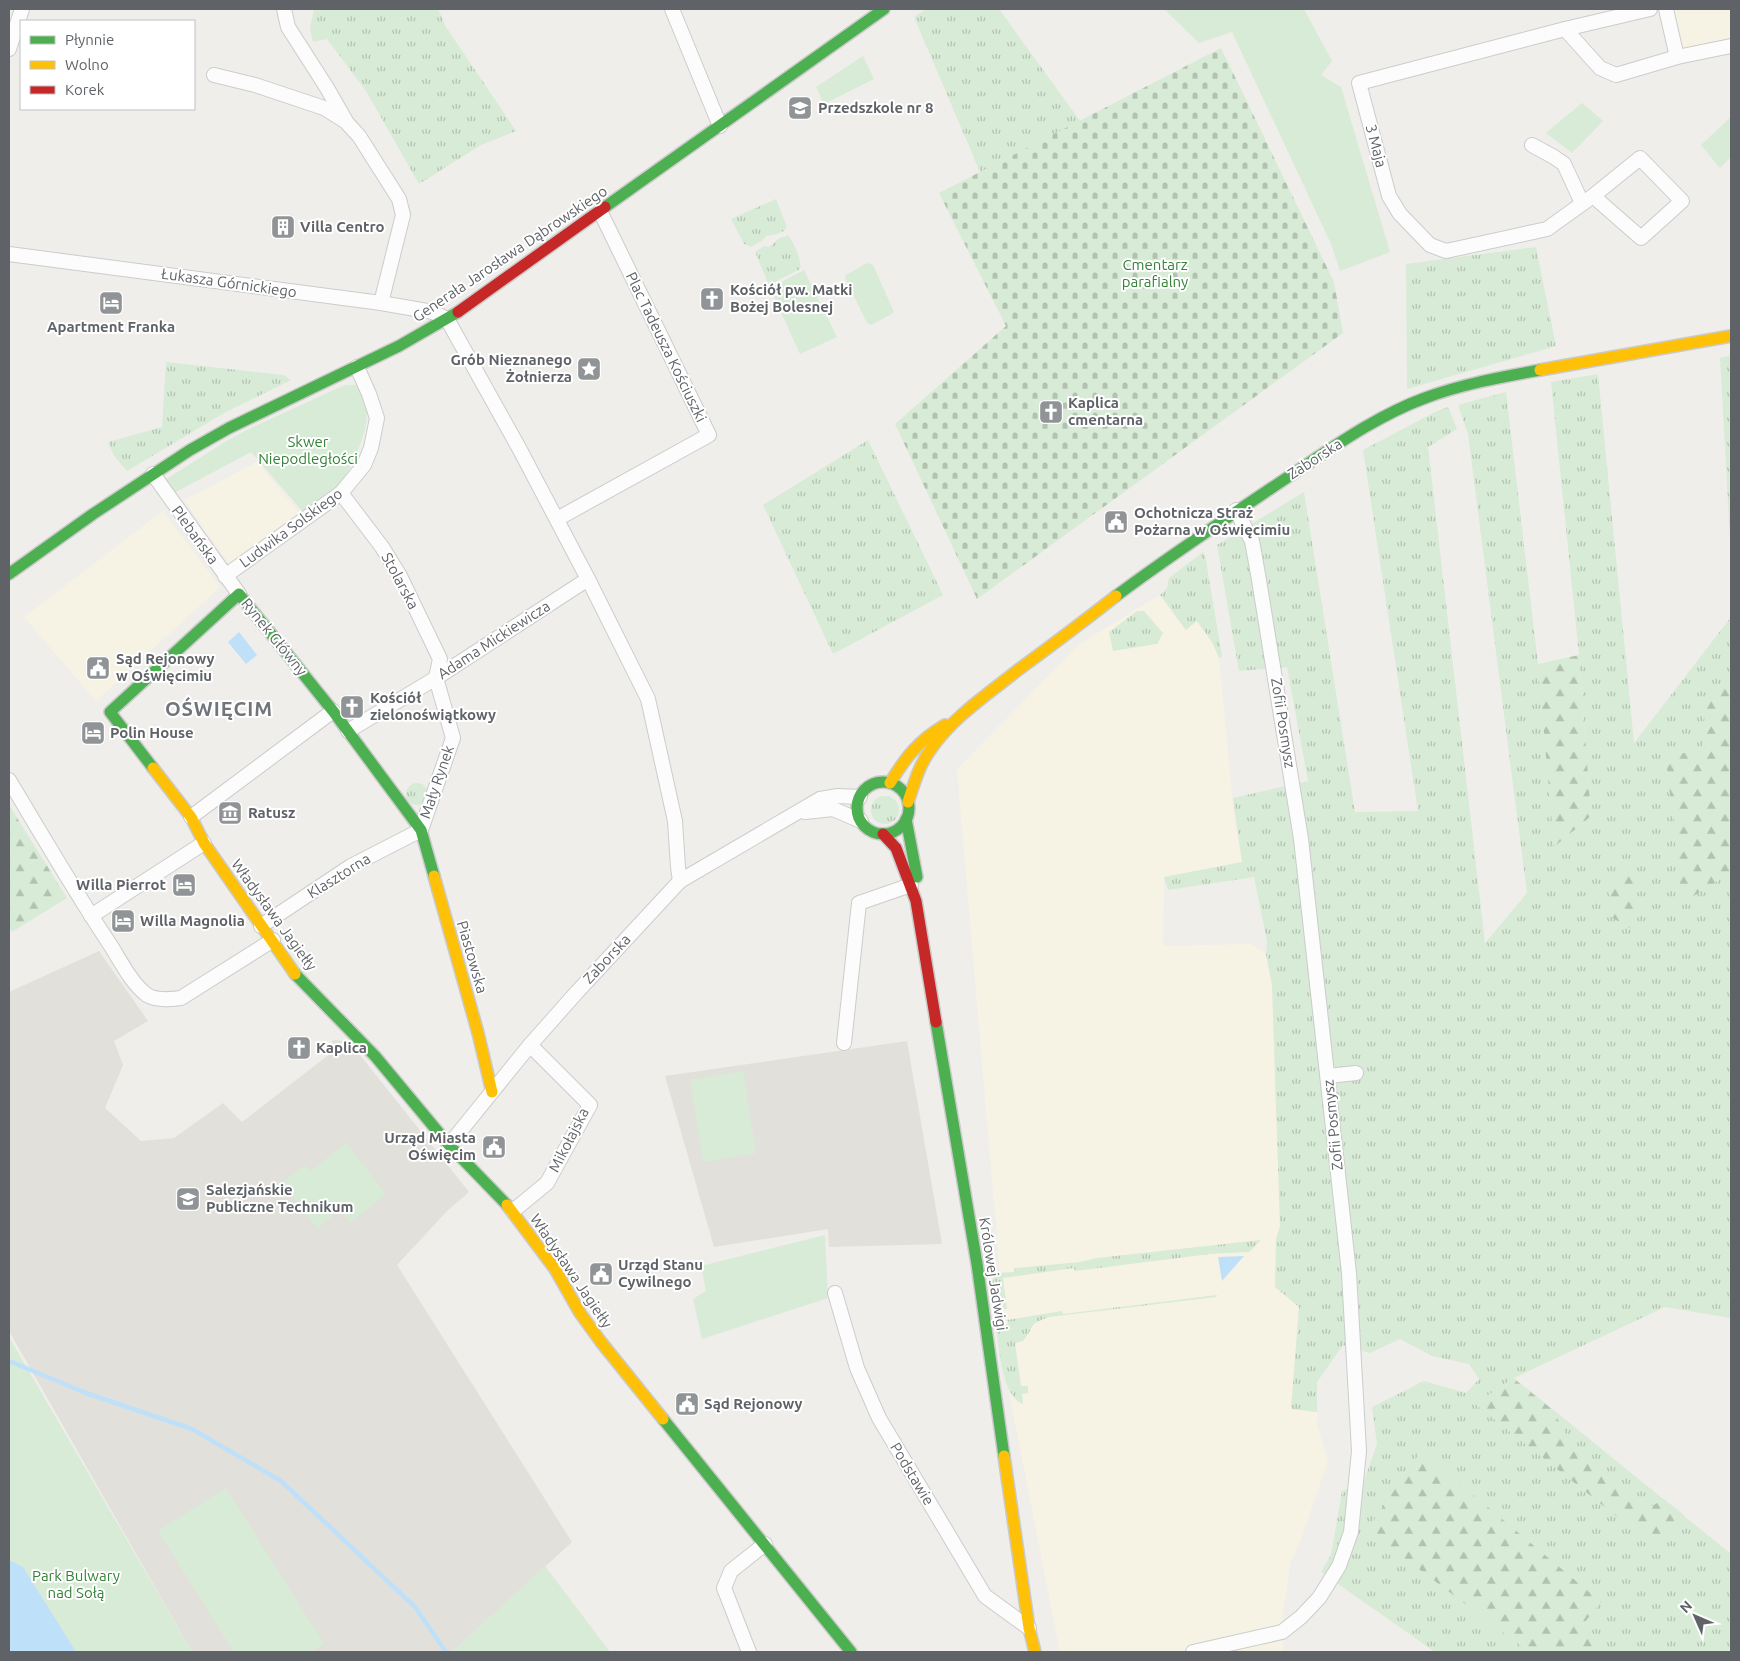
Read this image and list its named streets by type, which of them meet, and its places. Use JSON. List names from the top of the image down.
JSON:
{
  "streets": {
    "street": [
      "3 Maja",
      "Generała Jarosława Dąbrowskiego",
      "Łukasza Górnickiego",
      "Plac Tadeusza Kościuszki",
      "Zaborska",
      "Ludwika Solskiego",
      "Plebańska",
      "Stolarska",
      "Rynek Główny",
      "Adama Mickiewicza",
      "Zofii Posmysz",
      "Mały Rynek",
      "Klasztorna",
      "Władysława Jagiełły",
      "Piastowska",
      "Mikołajska",
      "Królowej Jadwigi",
      "Podstawie"
    ]
  },
  "crossings": [
    ["Generała Jarosława Dąbrowskiego", "Łukasza Górnickiego"],
    ["Generała Jarosława Dąbrowskiego", "Plac Tadeusza Kościuszki"],
    ["Generała Jarosława Dąbrowskiego", "Ludwika Solskiego"],
    ["Generała Jarosława Dąbrowskiego", "Plebańska"],
    ["Zaborska", "Zofii Posmysz"],
    ["Zaborska", "Władysława Jagiełły"],
    ["Zaborska", "Piastowska"],
    ["Zaborska", "Mikołajska"],
    ["Zaborska", "Królowej Jadwigi"],
    ["Ludwika Solskiego", "Plebańska"],
    ["Ludwika Solskiego", "Stolarska"],
    ["Plebańska", "Rynek Główny"],
    ["Stolarska", "Adama Mickiewicza"],
    ["Stolarska", "Mały Rynek"],
    ["Rynek Główny", "Mały Rynek"],
    ["Rynek Główny", "Władysława Jagiełły"],
    ["Adama Mickiewicza", "Mały Rynek"],
    ["Mały Rynek", "Klasztorna"],
    ["Mały Rynek", "Piastowska"],
    ["Klasztorna", "Władysława Jagiełły"],
    ["Klasztorna", "Piastowska"],
    ["Władysława Jagiełły", "Mikołajska"],
    ["Królowej Jadwigi", "Podstawie"]
  ],
  "districts": ["OŚWIĘCIM"],
  "parks": ["Cmentarz parafialny", "Skwer Niepodległości", "Park Bulwary nad Sołą"],
  "places": {
    "school or university": ["Przedszkole nr 8", "Salezjańskie Publiczne Technikum"],
    "building": ["Villa Centro"],
    "church": [
      "Kościół pw. Matki Bożej Bolesnej",
      "Kaplica cmentarna",
      "Kościół zielonoświątkowy",
      "Kaplica"
    ],
    "hotel": [
      "Apartment Franka",
      "Polin House",
      "Willa Pierrot",
      "Willa Magnolia"
    ],
    "place": ["Grób Nieznanego Żołnierza"],
    "public building": [
      "Ochotnicza Straż Pożarna w Oświęcimiu",
      "Sąd Rejonowy w Oświęcimiu",
      "Urząd Miasta Oświęcim",
      "Urząd Stanu Cywilnego",
      "Sąd Rejonowy"
    ],
    "museum": ["Ratusz"]
  },
  "legend": ["Płynnie", "Wolno", "Korek"],
  "north": "top left"
}
